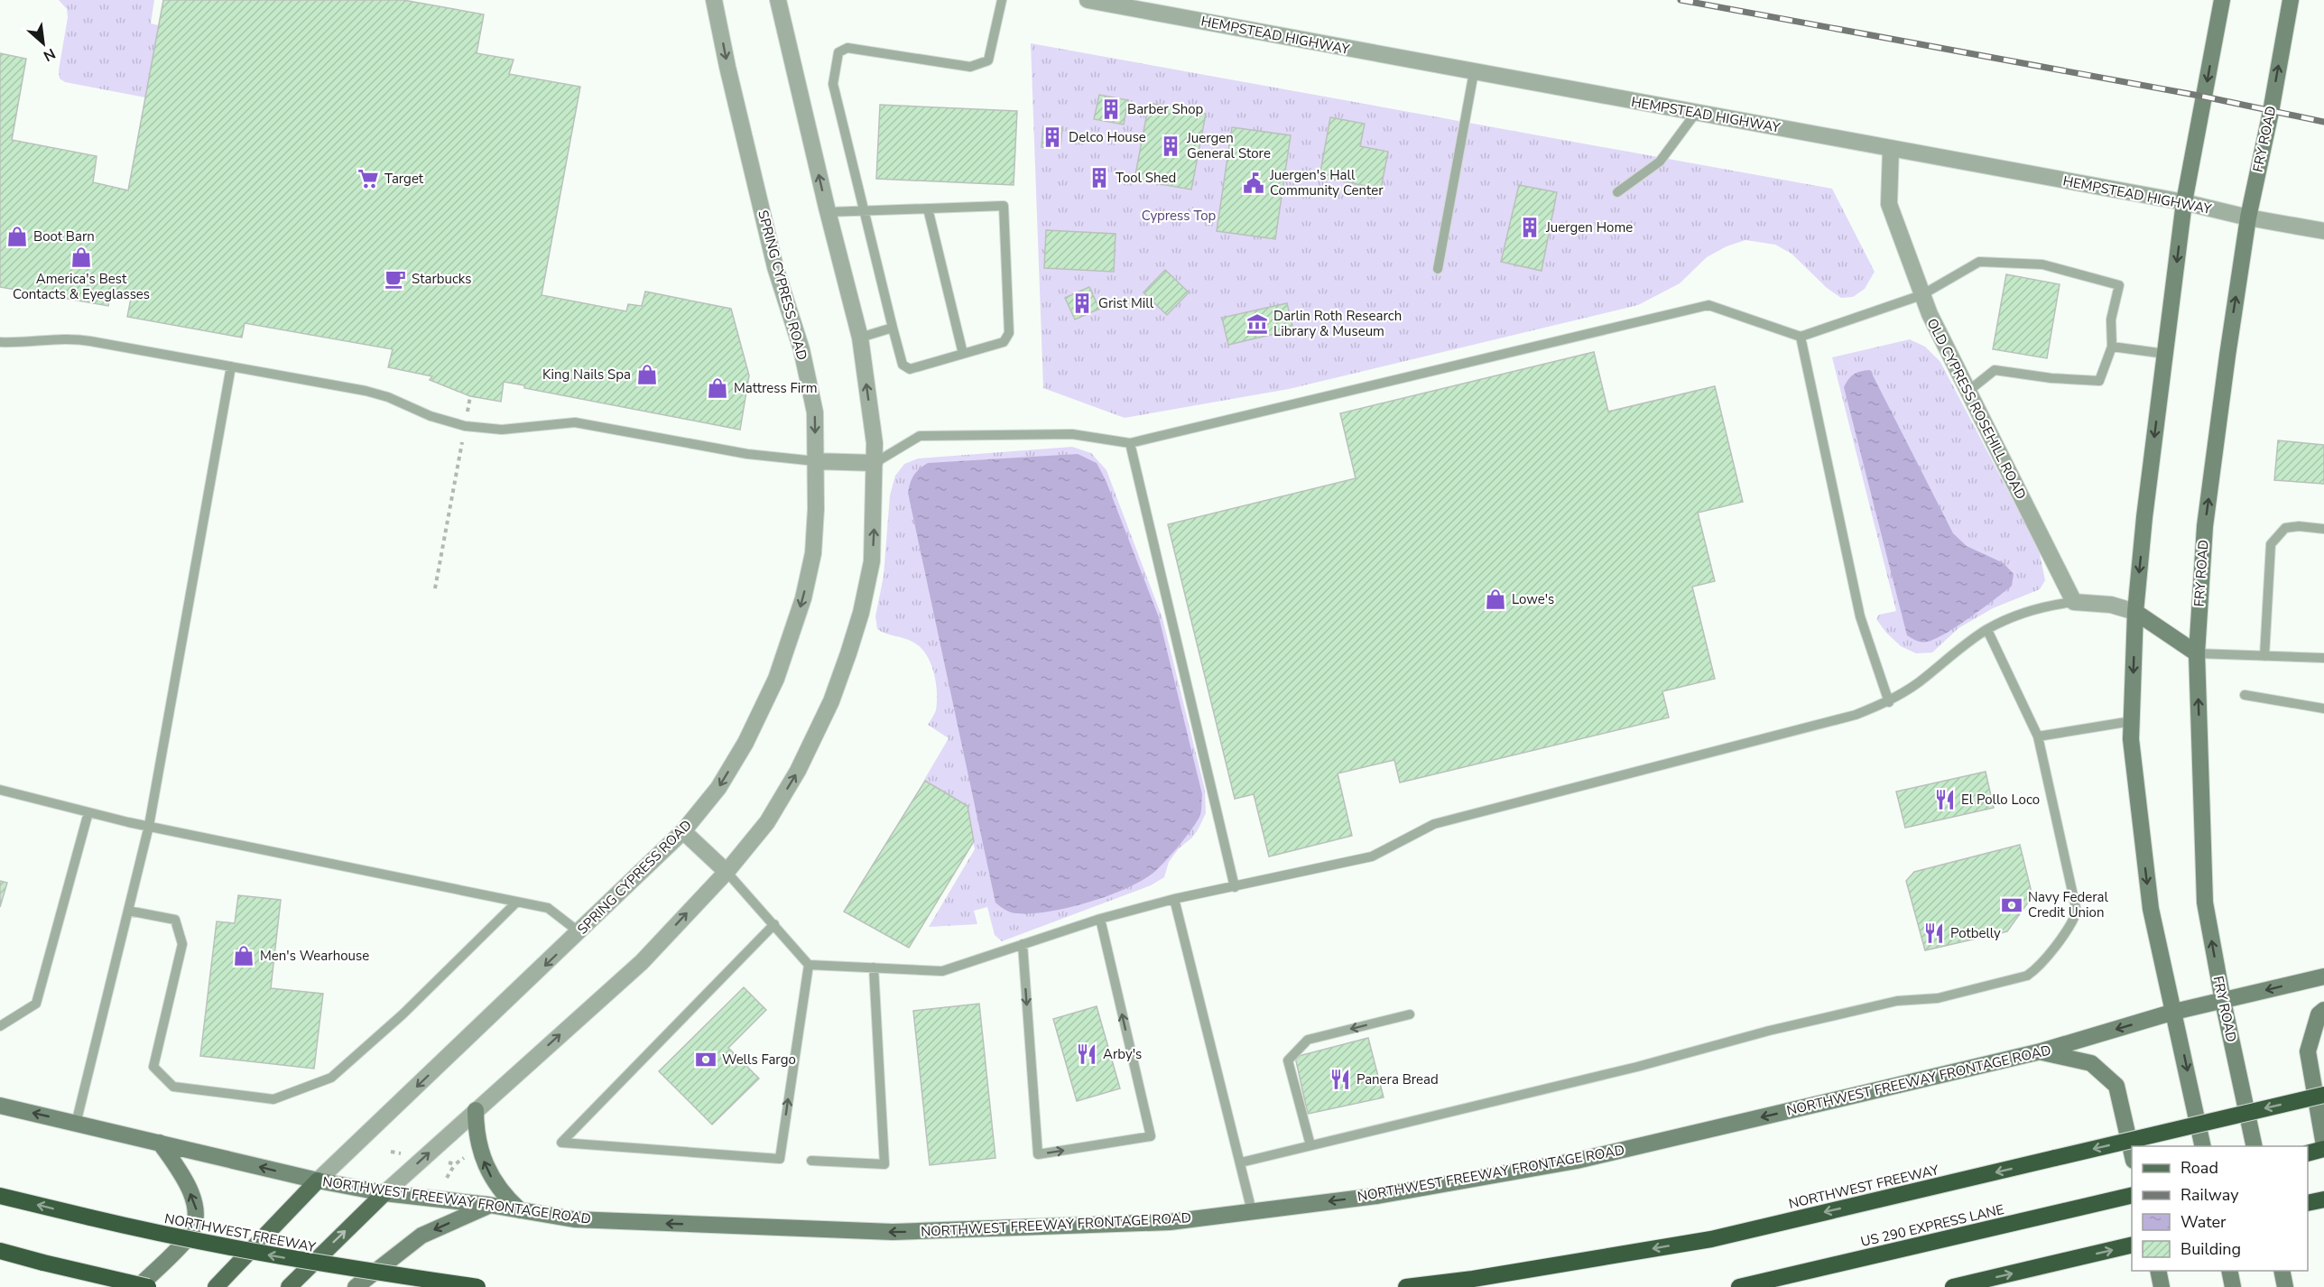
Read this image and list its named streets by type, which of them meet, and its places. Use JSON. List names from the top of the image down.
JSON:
{
  "streets": {
    "highway": ["NORTHWEST FREEWAY", "US 290 EXPRESS LANE"],
    "main road": ["FRY ROAD", "SPRING CYPRESS ROAD", "NORTHWEST FREEWAY FRONTAGE ROAD"],
    "street": ["HEMPSTEAD HIGHWAY", "OLD CYPRESS ROSEHILL ROAD"]
  },
  "crossings": [
    ["HEMPSTEAD HIGHWAY", "FRY ROAD"],
    ["HEMPSTEAD HIGHWAY", "OLD CYPRESS ROSEHILL ROAD"],
    ["FRY ROAD", "NORTHWEST FREEWAY FRONTAGE ROAD"],
    ["SPRING CYPRESS ROAD", "NORTHWEST FREEWAY FRONTAGE ROAD"]
  ],
  "one_way": ["NORTHWEST FREEWAY FRONTAGE ROAD", "NORTHWEST FREEWAY"],
  "parks": ["Cypress Top"],
  "places": {
    "building": [
      "Barber Shop",
      "Delco House",
      "Juergen General Store",
      "Tool Shed",
      "Juergen Home",
      "Grist Mill"
    ],
    "supermarket": ["Target"],
    "public building": ["Juergen's Hall Community Center"],
    "shop": [
      "Boot Barn",
      "America's Best Contacts & Eyeglasses",
      "King Nails Spa",
      "Mattress Firm",
      "Lowe's",
      "Men's Wearhouse"
    ],
    "cafe": ["Starbucks"],
    "museum": ["Darlin Roth Research Library & Museum"],
    "restaurant": [
      "El Pollo Loco",
      "Potbelly",
      "Arby's",
      "Panera Bread"
    ],
    "bank": ["Navy Federal Credit Union", "Wells Fargo"]
  },
  "legend": [
    "Road",
    "Railway",
    "Water",
    "Building"
  ],
  "north": "bottom right"
}
